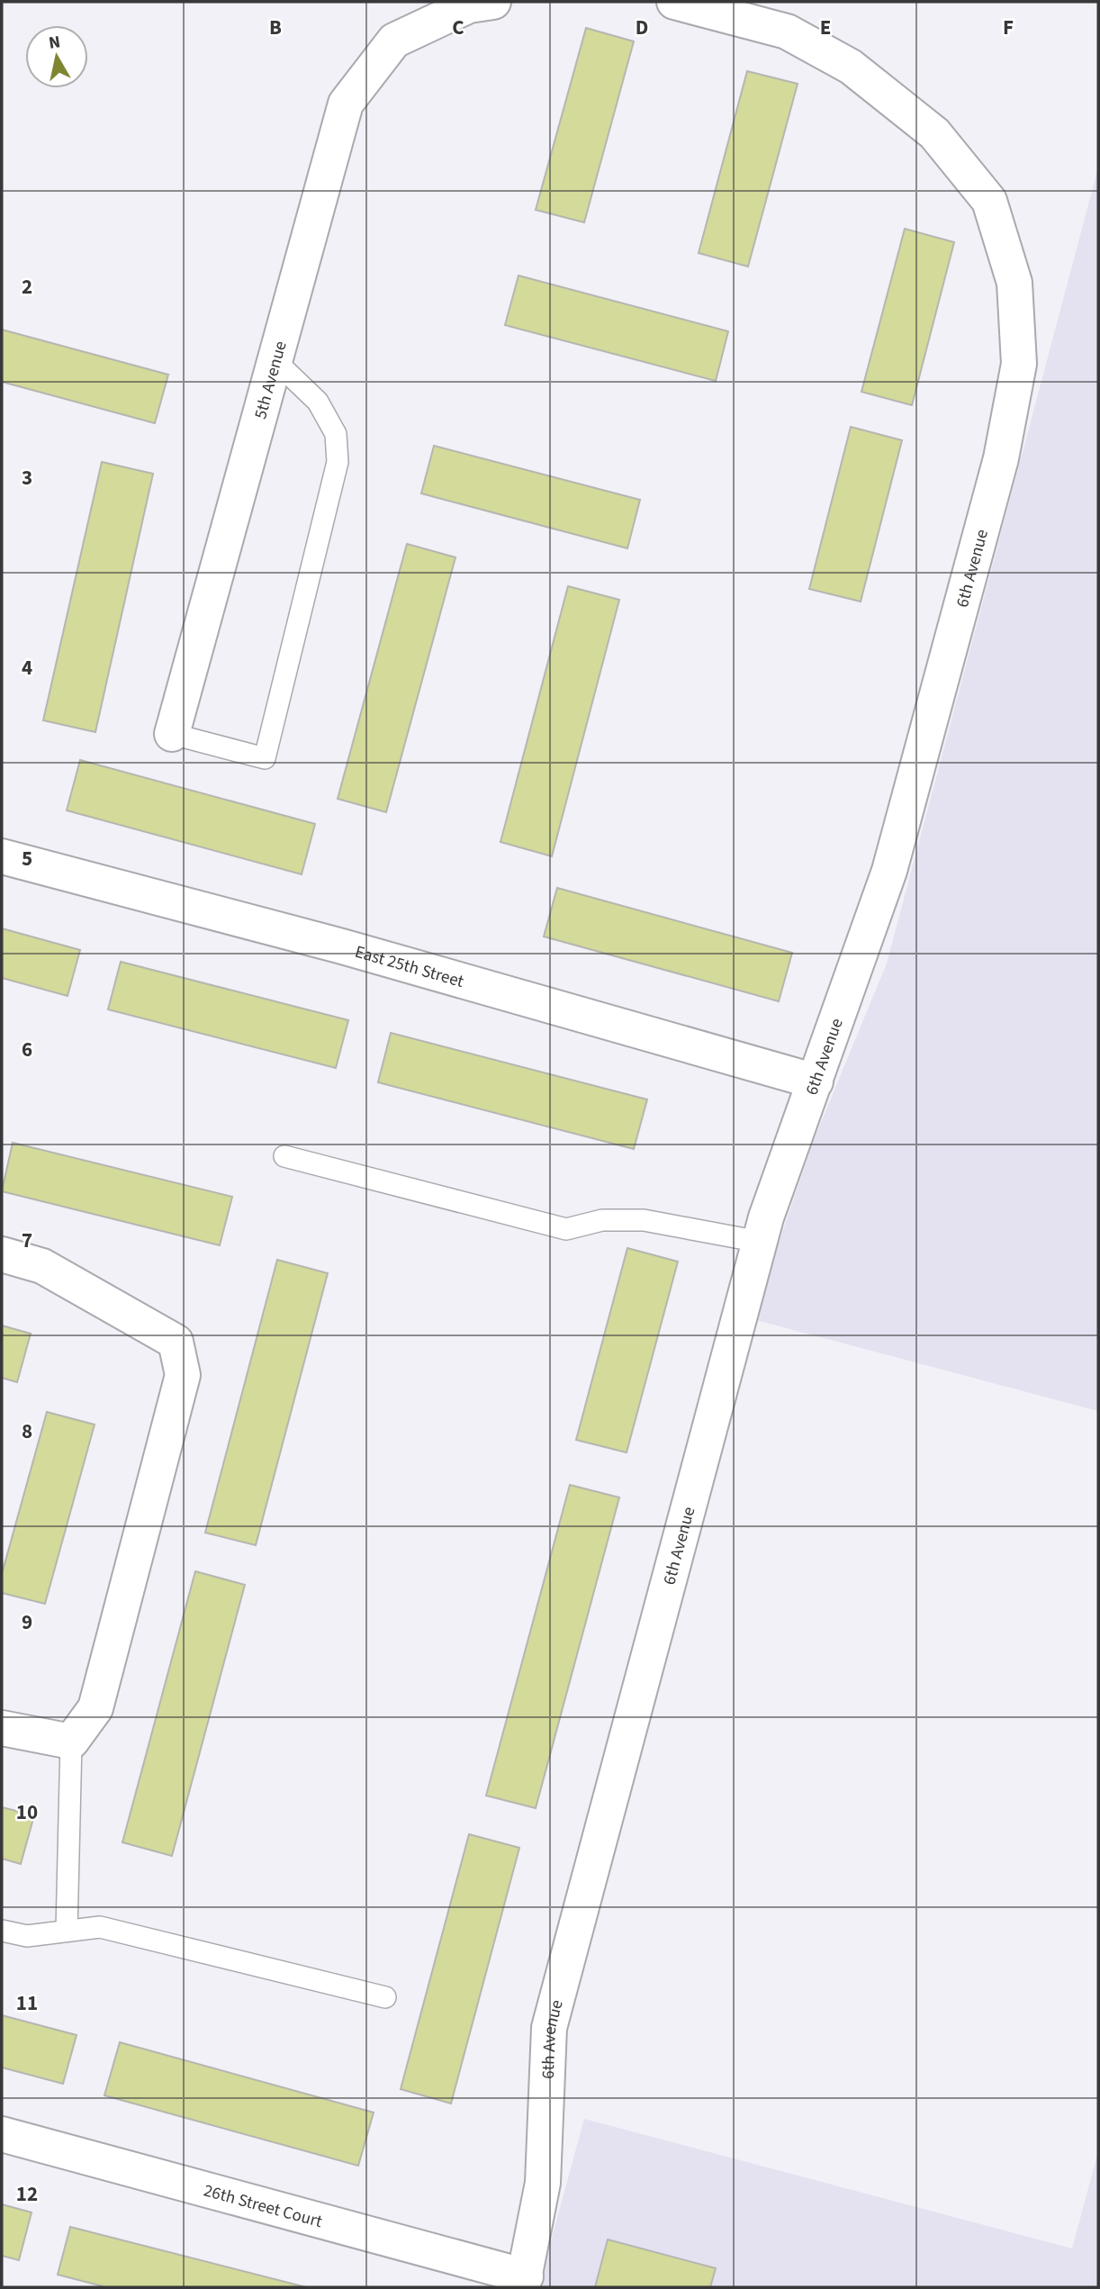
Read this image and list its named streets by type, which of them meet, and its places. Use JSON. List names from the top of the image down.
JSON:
{
  "streets": {
    "street": [
      "5th Avenue",
      "6th Avenue",
      "East 25th Street",
      "26th Street Court"
    ]
  },
  "crossings": [
    ["6th Avenue", "East 25th Street"],
    ["6th Avenue", "26th Street Court"]
  ],
  "north": "top",
  "grid": {
    "columns": [
      "B",
      "C",
      "D",
      "E",
      "F"
    ],
    "rows": [
      "2",
      "3",
      "4",
      "5",
      "6",
      "7",
      "8",
      "9",
      "10",
      "11",
      "12"
    ]
  }
}
